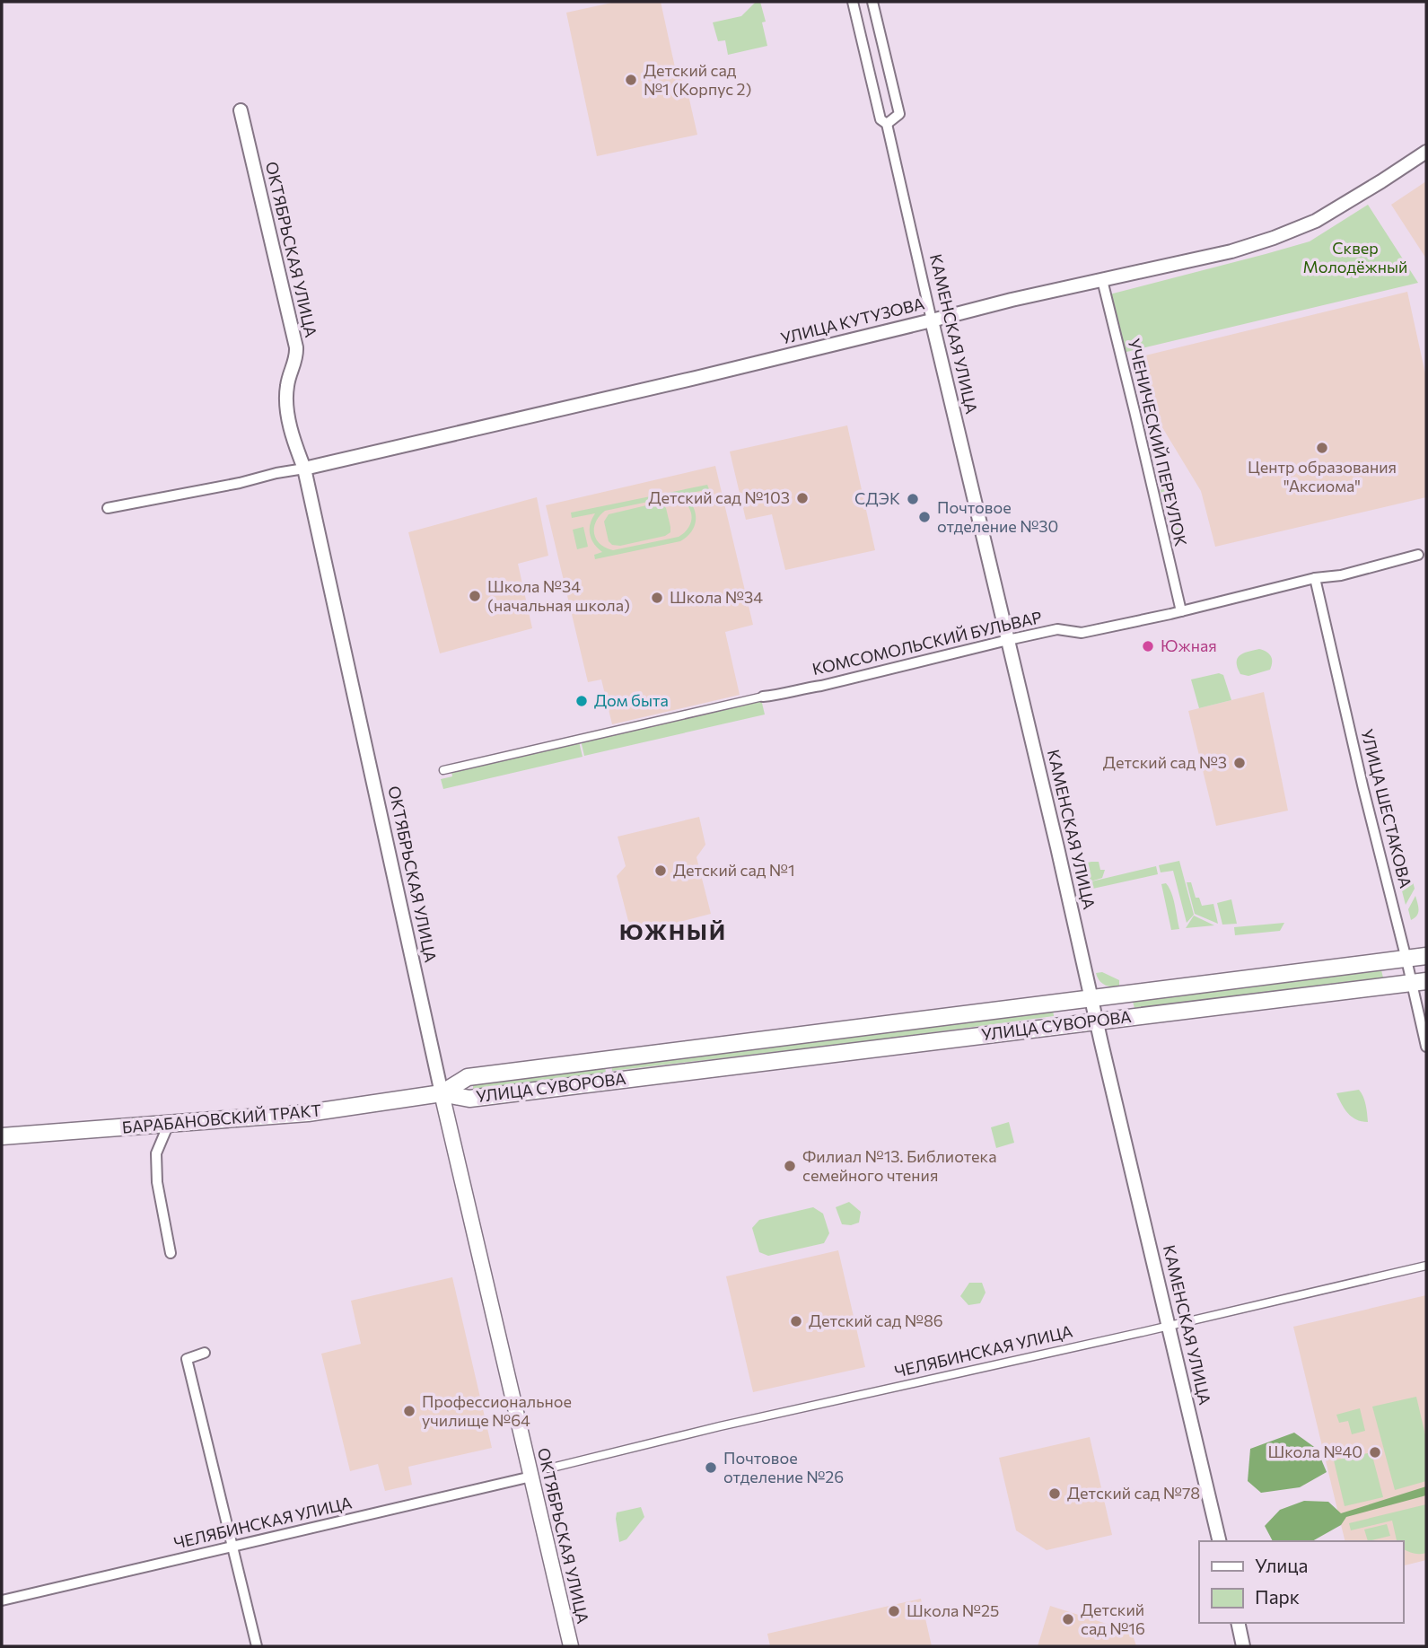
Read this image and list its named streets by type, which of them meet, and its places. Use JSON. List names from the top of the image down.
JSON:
{
  "streets": {
    "main road": ["ОКТЯБРЬСКАЯ УЛИЦА", "УЛИЦА СУВОРОВА", "БАРАБАНОВСКИЙ ТРАКТ"],
    "street": [
      "УЛИЦА КУТУЗОВА",
      "КАМЕНСКАЯ УЛИЦА",
      "УЧЕНИЧЕСКИЙ ПЕРЕУЛОК",
      "КОМСОМОЛЬСКИЙ БУЛЬВАР",
      "УЛИЦА ШЕСТАКОВА",
      "ЧЕЛЯБИНСКАЯ УЛИЦА"
    ]
  },
  "crossings": [
    ["ОКТЯБРЬСКАЯ УЛИЦА", "УЛИЦА КУТУЗОВА"],
    ["ОКТЯБРЬСКАЯ УЛИЦА", "УЛИЦА СУВОРОВА"],
    ["ОКТЯБРЬСКАЯ УЛИЦА", "БАРАБАНОВСКИЙ ТРАКТ"],
    ["ОКТЯБРЬСКАЯ УЛИЦА", "ЧЕЛЯБИНСКАЯ УЛИЦА"],
    ["УЛИЦА КУТУЗОВА", "КАМЕНСКАЯ УЛИЦА"],
    ["УЛИЦА КУТУЗОВА", "УЧЕНИЧЕСКИЙ ПЕРЕУЛОК"],
    ["КАМЕНСКАЯ УЛИЦА", "КОМСОМОЛЬСКИЙ БУЛЬВАР"],
    ["КАМЕНСКАЯ УЛИЦА", "УЛИЦА СУВОРОВА"],
    ["КАМЕНСКАЯ УЛИЦА", "ЧЕЛЯБИНСКАЯ УЛИЦА"],
    ["УЧЕНИЧЕСКИЙ ПЕРЕУЛОК", "КОМСОМОЛЬСКИЙ БУЛЬВАР"],
    ["КОМСОМОЛЬСКИЙ БУЛЬВАР", "УЛИЦА ШЕСТАКОВА"],
    ["УЛИЦА ШЕСТАКОВА", "УЛИЦА СУВОРОВА"],
    ["УЛИЦА СУВОРОВА", "БАРАБАНОВСКИЙ ТРАКТ"]
  ],
  "districts": ["ЮЖНЫЙ"],
  "parks": ["Сквер Молодёжный"],
  "places": [
    "Детский сад №1 (Корпус 2)",
    "Центр образования \"Аксиома\"",
    "Детский сад №103",
    "СДЭК",
    "Почтовое отделение №30",
    "Школа №34 (начальная школа)",
    "Школа №34",
    "Южная",
    "Дом быта",
    "Детский сад №3",
    "Детский сад №1",
    "Филиал №13. Библиотека семейного чтения",
    "Детский сад №86",
    "Профессиональное училище №64",
    "Школа №40",
    "Почтовое отделение №26",
    "Детский сад №78",
    "Школа №25",
    "Детский сад №16"
  ],
  "legend": ["Улица", "Парк"]
}
